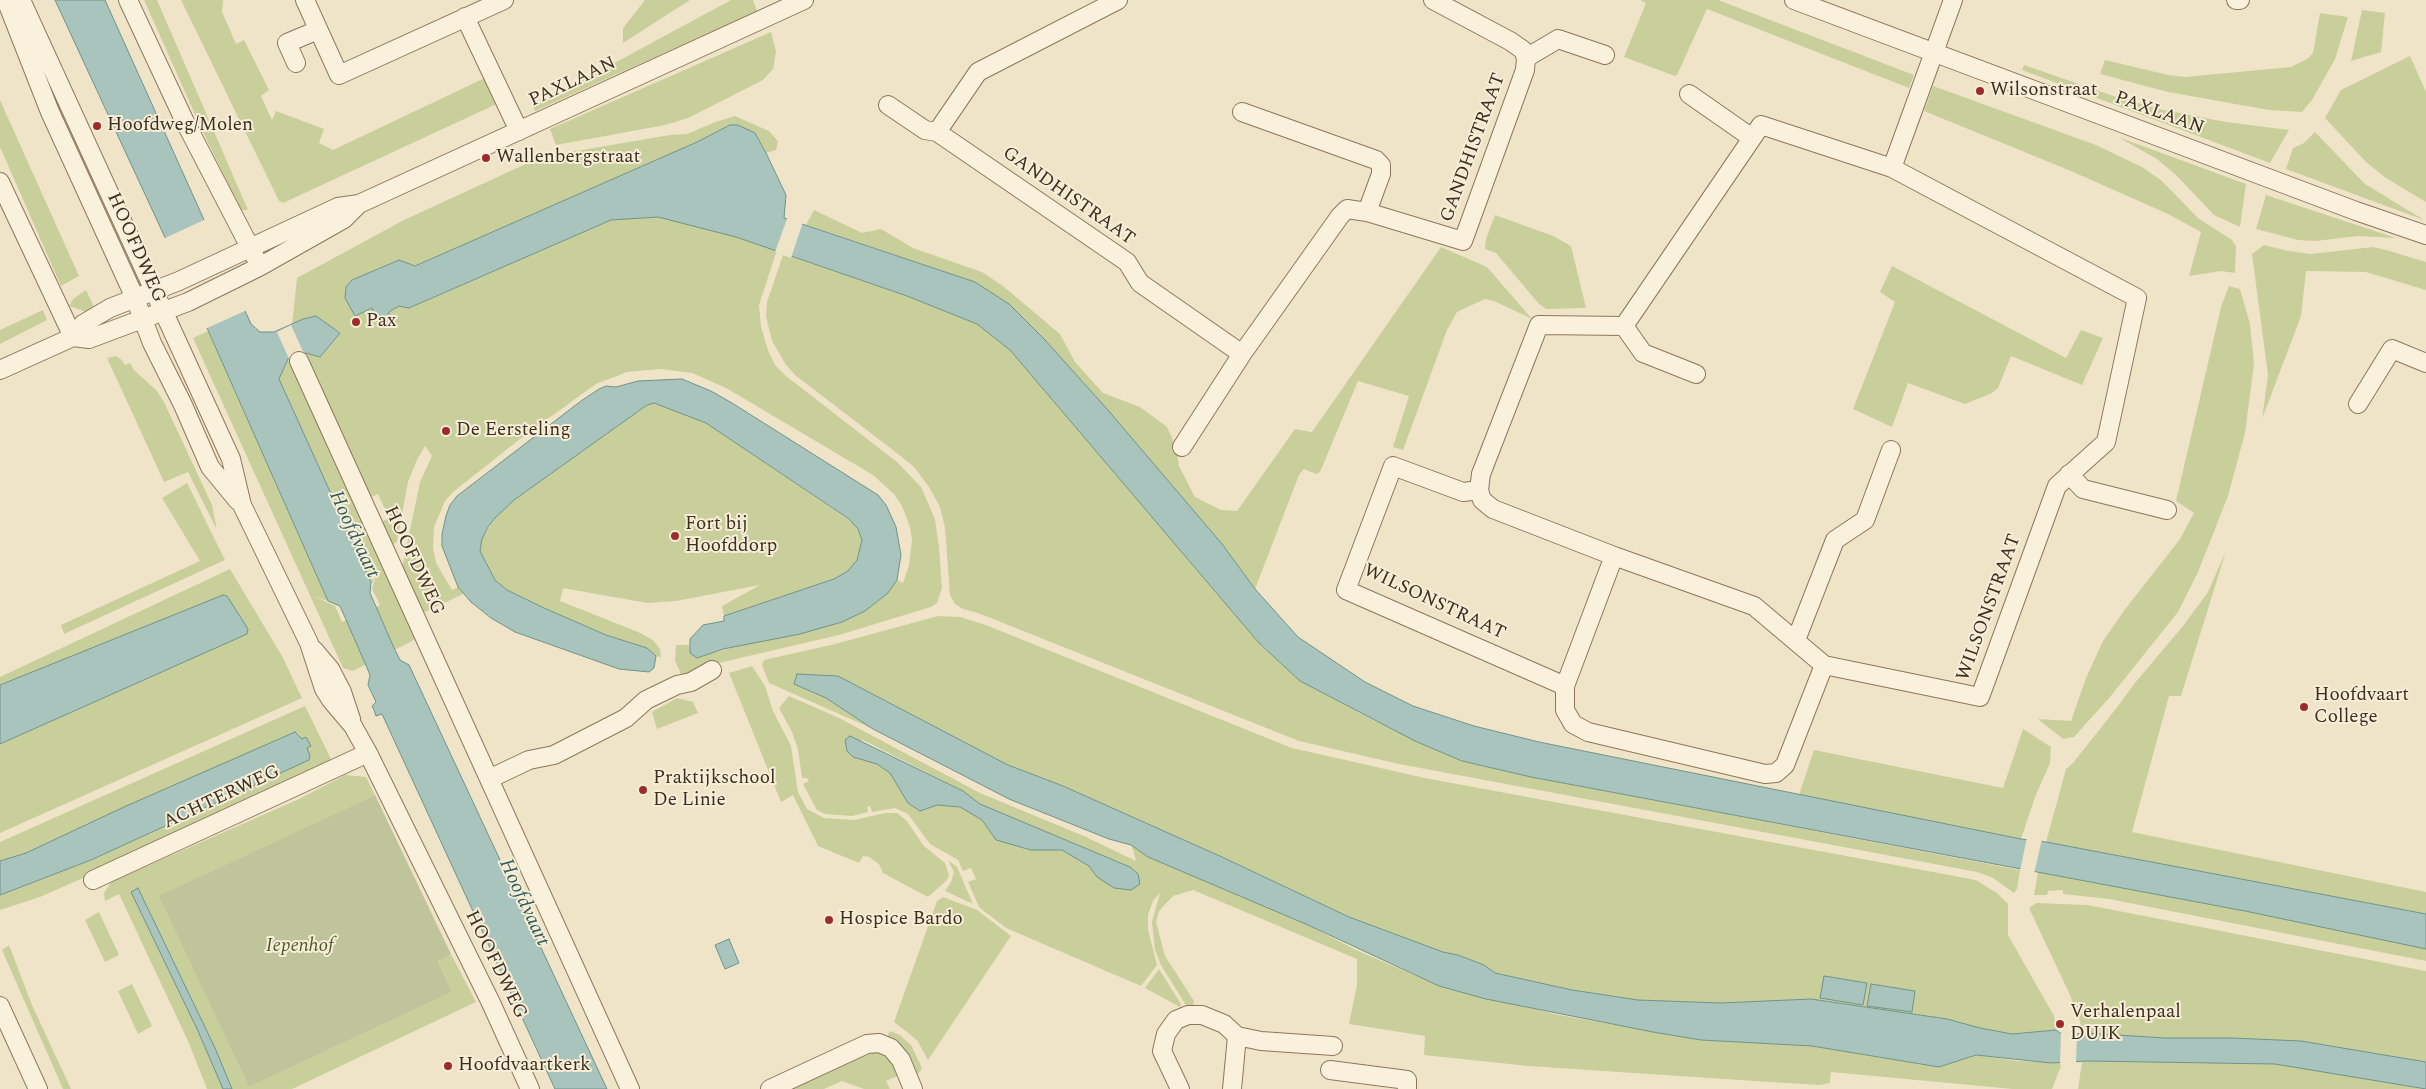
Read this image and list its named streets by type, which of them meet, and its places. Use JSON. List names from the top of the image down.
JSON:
{
  "streets": {
    "street": [
      "PAXLAAN",
      "GANDHISTRAAT",
      "HOOFDWEG",
      "WILSONSTRAAT",
      "ACHTERWEG"
    ]
  },
  "crossings": [
    ["PAXLAAN", "HOOFDWEG"],
    ["HOOFDWEG", "ACHTERWEG"]
  ],
  "water": ["Hoofdvaart"],
  "parks": ["Iepenhof"],
  "places": [
    "Wilsonstraat",
    "Hoofdweg/Molen",
    "Wallenbergstraat",
    "Pax",
    "De Eersteling",
    "Fort bij Hoofddorp",
    "Hoofdvaart College",
    "Praktijkschool De Linie",
    "Hospice Bardo",
    "Verhalenpaal DUIK",
    "Hoofdvaartkerk"
  ]
}
